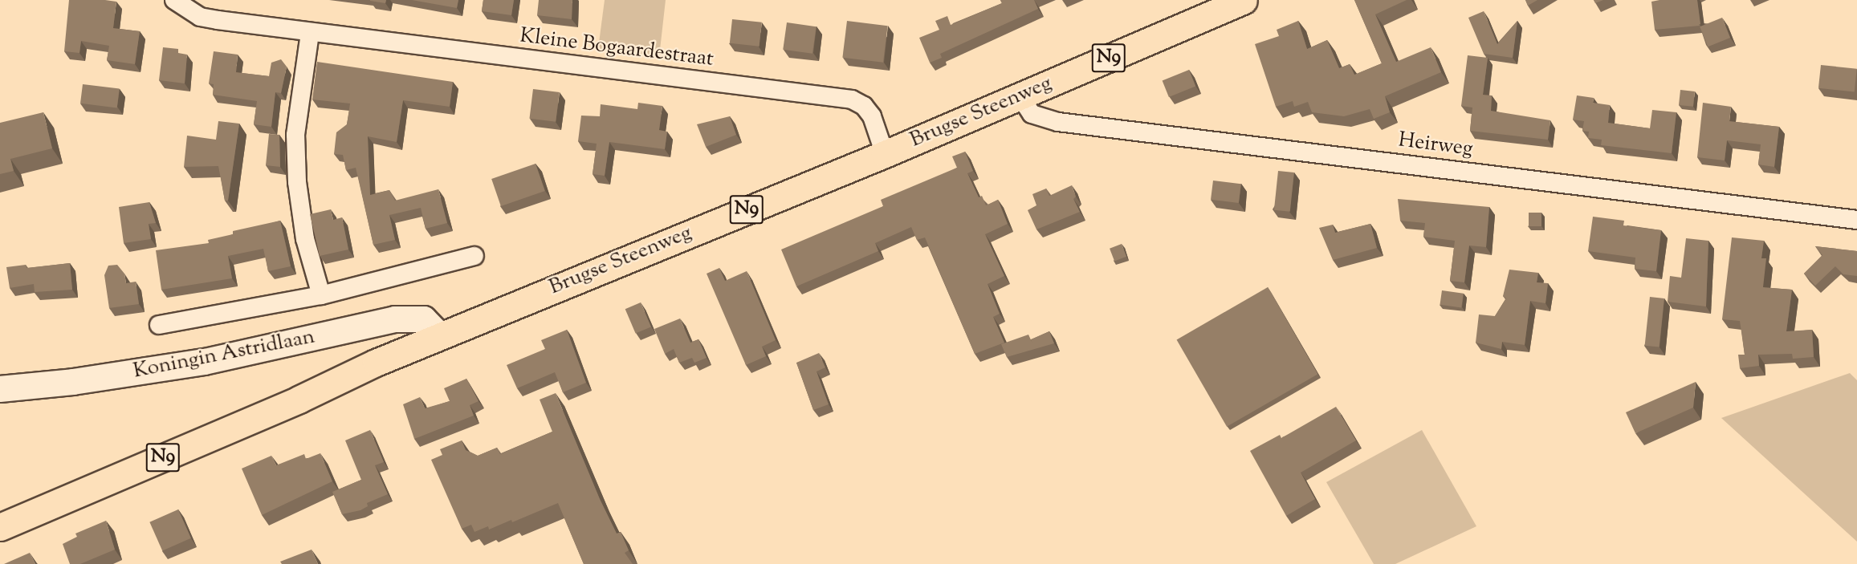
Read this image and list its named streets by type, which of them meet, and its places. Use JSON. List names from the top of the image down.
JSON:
{
  "streets": {
    "main road": ["N9", "Brugse Steenweg", "Koningin Astridlaan"],
    "street": ["Kleine Bogaardestraat", "Heirweg"]
  },
  "crossings": [
    ["Kleine Bogaardestraat", "Brugse Steenweg"],
    ["Brugse Steenweg", "Heirweg"],
    ["Brugse Steenweg", "Koningin Astridlaan"]
  ]
}
